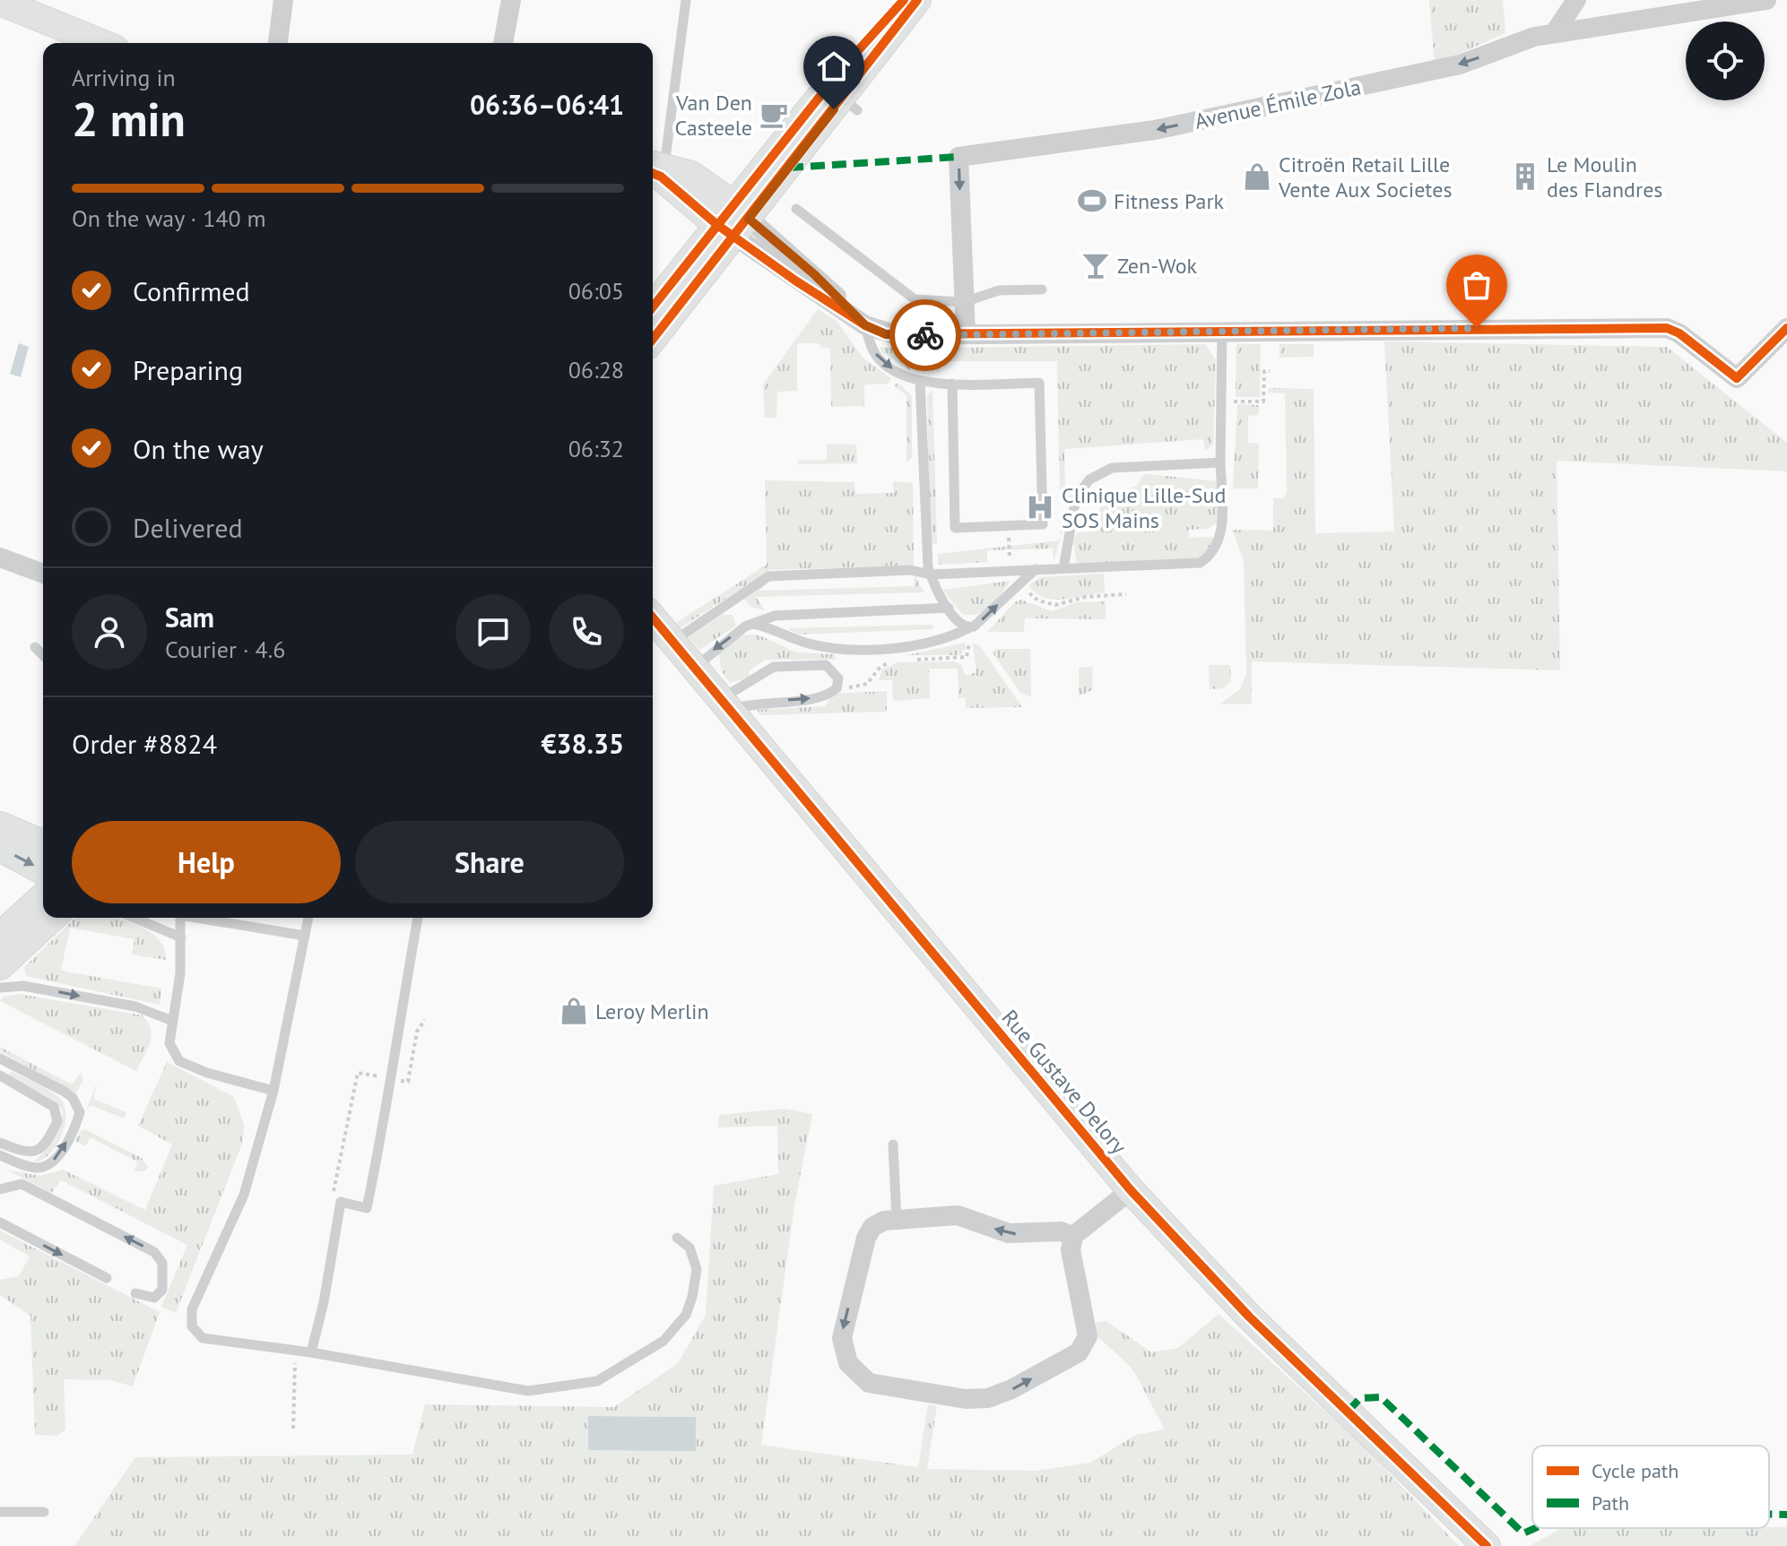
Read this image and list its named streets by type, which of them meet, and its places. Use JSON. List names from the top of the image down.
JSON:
{
  "streets": {
    "street": ["Avenue Émile Zola", "Rue Gustave Delory"]
  },
  "one_way": ["Avenue Émile Zola"],
  "places": {
    "cafe": ["Van Den Casteele"],
    "shop": ["Citroën Retail Lille Vente Aux Societes", "Leroy Merlin"],
    "building": ["Le Moulin des Flandres"],
    "sports": ["Fitness Park"],
    "bar": ["Zen-Wok"],
    "hospital": ["Clinique Lille-Sud SOS Mains"]
  },
  "legend": ["Cycle path", "Path"],
  "page": {
    "heading": ["2 min", "Arriving in", "06:36–06:41"],
    "panel": [
      "Sam",
      "Courier · 4.6",
      "Order #8824",
      "€38.35"
    ],
    "bar": "On the way · 140 m",
    "list": [
      ["Confirmed", "06:05"],
      ["Preparing", "06:28"],
      ["On the way", "06:32"],
      "Delivered"
    ],
    "buttons": ["Help", "Share"]
  }
}
